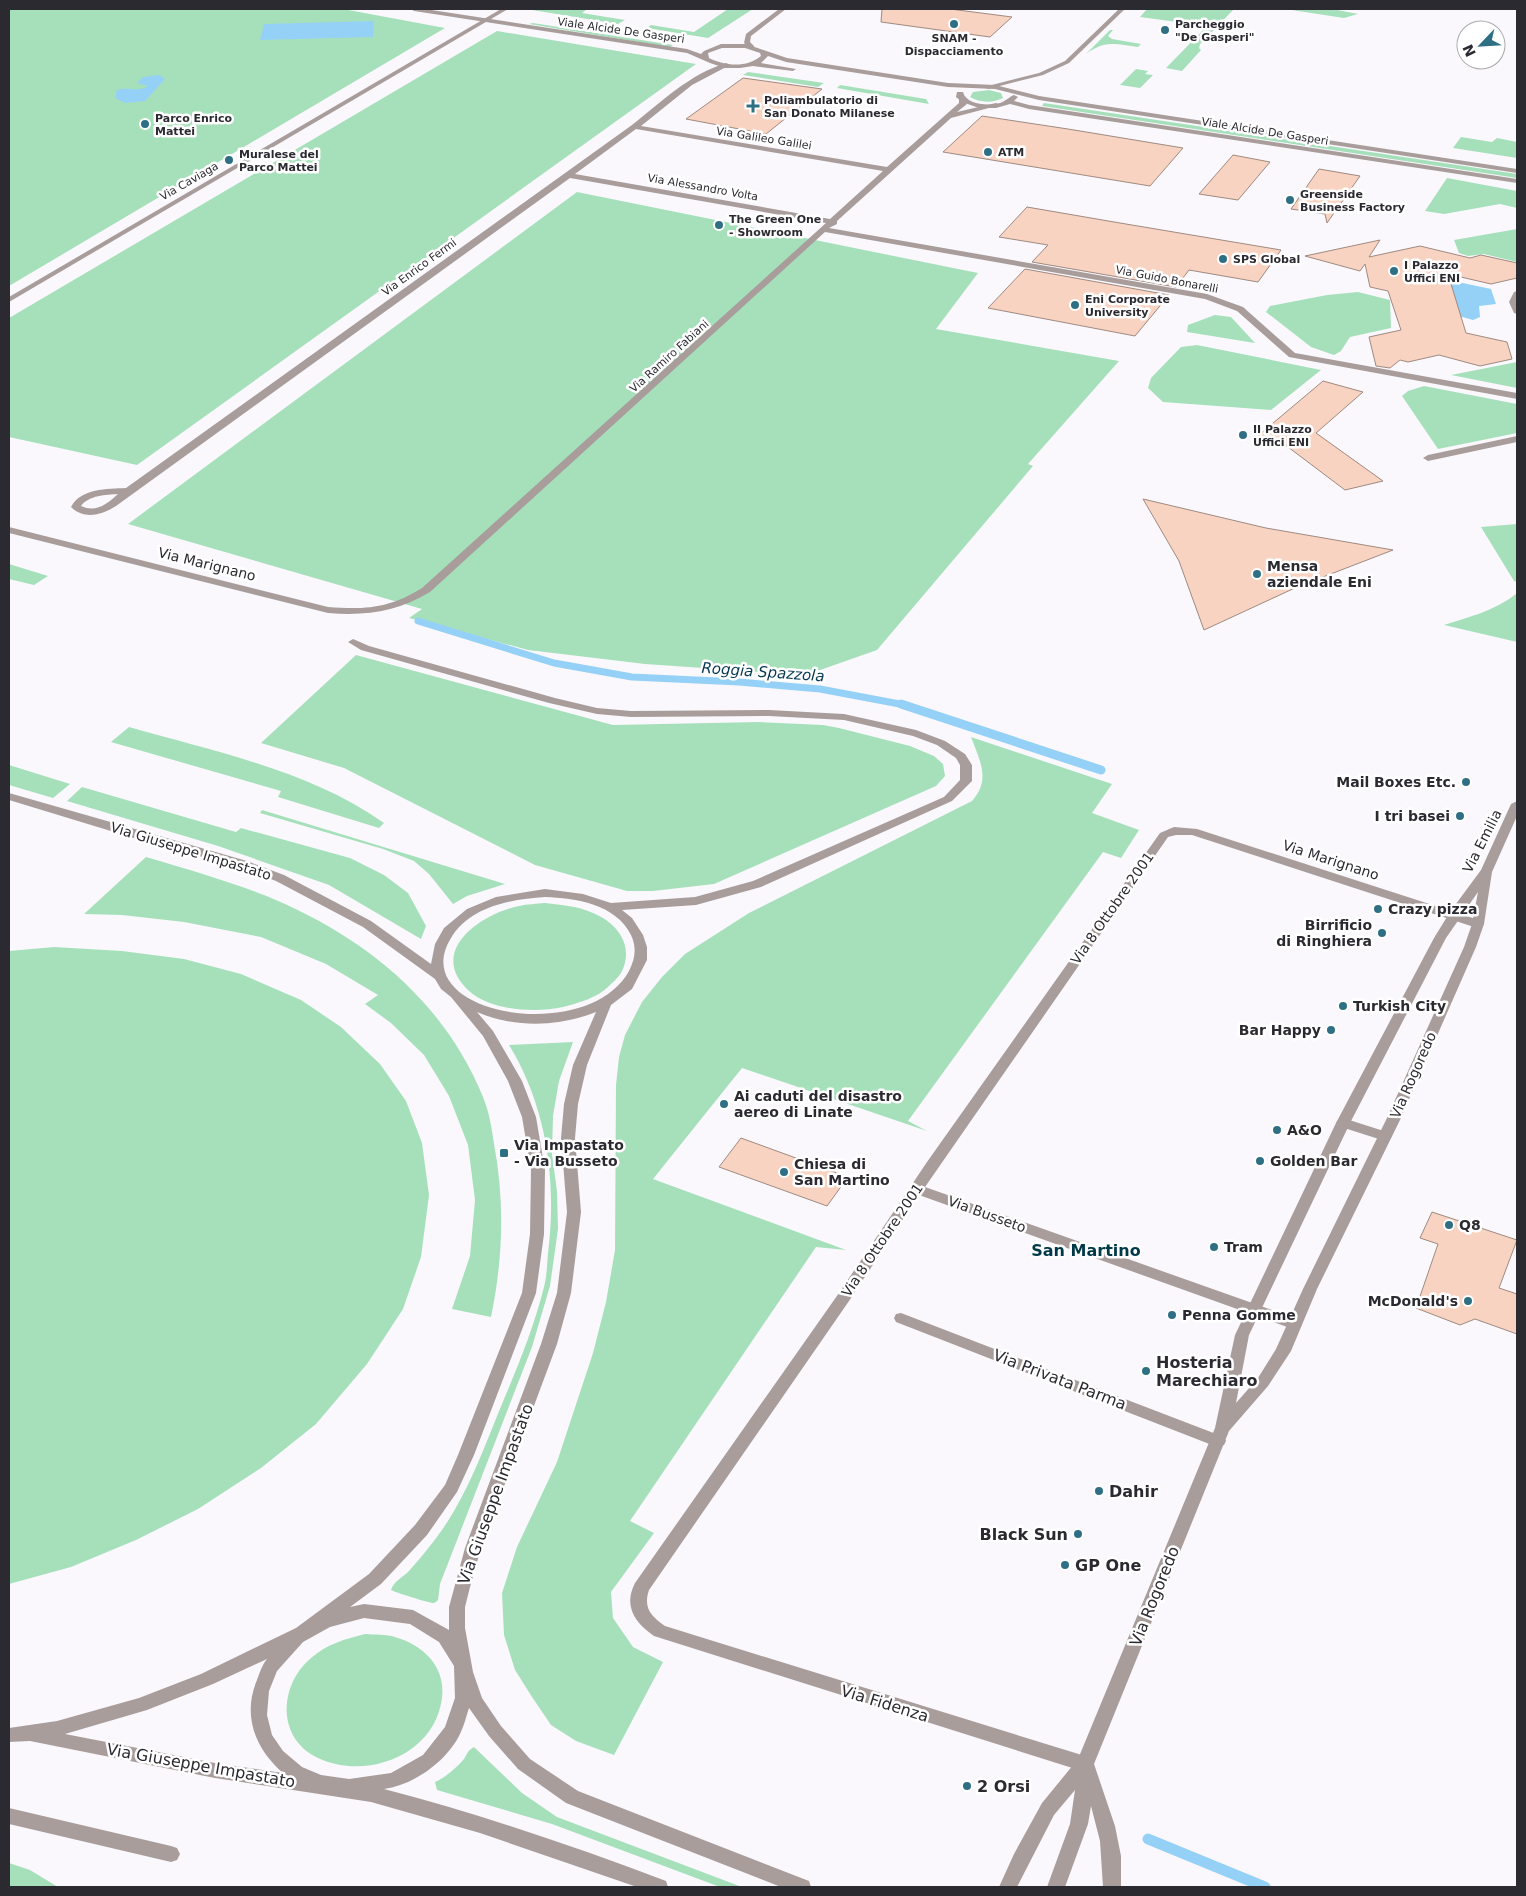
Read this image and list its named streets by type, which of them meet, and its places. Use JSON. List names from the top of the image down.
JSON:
{
  "streets": {
    "street": [
      "Viale Alcide De Gasperi",
      "Via Galileo Galilei",
      "Via Caviaga",
      "Via Alessandro Volta",
      "Via Enrico Fermi",
      "Via Guido Bonarelli",
      "Via Ramiro Fabiani",
      "Via Marignano",
      "Via Emilia",
      "Via Giuseppe Impastato",
      "Via 8 Ottobre 2001",
      "Via Rogoredo",
      "Via Busseto",
      "Via Privata Parma",
      "Via Fidenza"
    ]
  },
  "crossings": [
    ["Viale Alcide De Gasperi", "Via Caviaga"],
    ["Viale Alcide De Gasperi", "Via Enrico Fermi"],
    ["Viale Alcide De Gasperi", "Via Ramiro Fabiani"],
    ["Via Galileo Galilei", "Via Enrico Fermi"],
    ["Via Galileo Galilei", "Via Ramiro Fabiani"],
    ["Via Alessandro Volta", "Via Enrico Fermi"],
    ["Via Alessandro Volta", "Via Ramiro Fabiani"],
    ["Via Guido Bonarelli", "Via Ramiro Fabiani"],
    ["Via Ramiro Fabiani", "Via Marignano"],
    ["Via Marignano", "Via Emilia"],
    ["Via Marignano", "Via 8 Ottobre 2001"],
    ["Via Marignano", "Via Rogoredo"],
    ["Via Emilia", "Via Rogoredo"],
    ["Via 8 Ottobre 2001", "Via Busseto"],
    ["Via 8 Ottobre 2001", "Via Fidenza"],
    ["Via Rogoredo", "Via Busseto"],
    ["Via Rogoredo", "Via Privata Parma"],
    ["Via Rogoredo", "Via Fidenza"]
  ],
  "districts": ["San Martino"],
  "water": ["Roggia Spazzola"],
  "places": {
    "other": [
      "SNAM - Dispacciamento",
      "Parcheggio \"De Gasperi\"",
      "Parco Enrico Mattei",
      "ATM",
      "Muralese del Parco Mattei",
      "Greenside Business Factory",
      "The Green One - Showroom",
      "SPS Global",
      "I Palazzo Uffici ENI",
      "Eni Corporate University",
      "II Palazzo Uffici ENI",
      "Mensa aziendale Eni",
      "Mail Boxes Etc.",
      "I tri basei",
      "Crazy pizza",
      "Birrificio di Ringhiera",
      "Turkish City",
      "Bar Happy",
      "Ai caduti del disastro aereo di Linate",
      "A&O",
      "Golden Bar",
      "Chiesa di San Martino",
      "Q8",
      "Tram",
      "McDonald's",
      "Penna Gomme",
      "Hosteria Marechiaro",
      "Dahir",
      "Black Sun",
      "GP One",
      "2 Orsi"
    ],
    "health": ["Poliambulatorio di San Donato Milanese"],
    "transit": ["Via Impastato - Via Busseto"]
  },
  "north": "bottom left"
}
